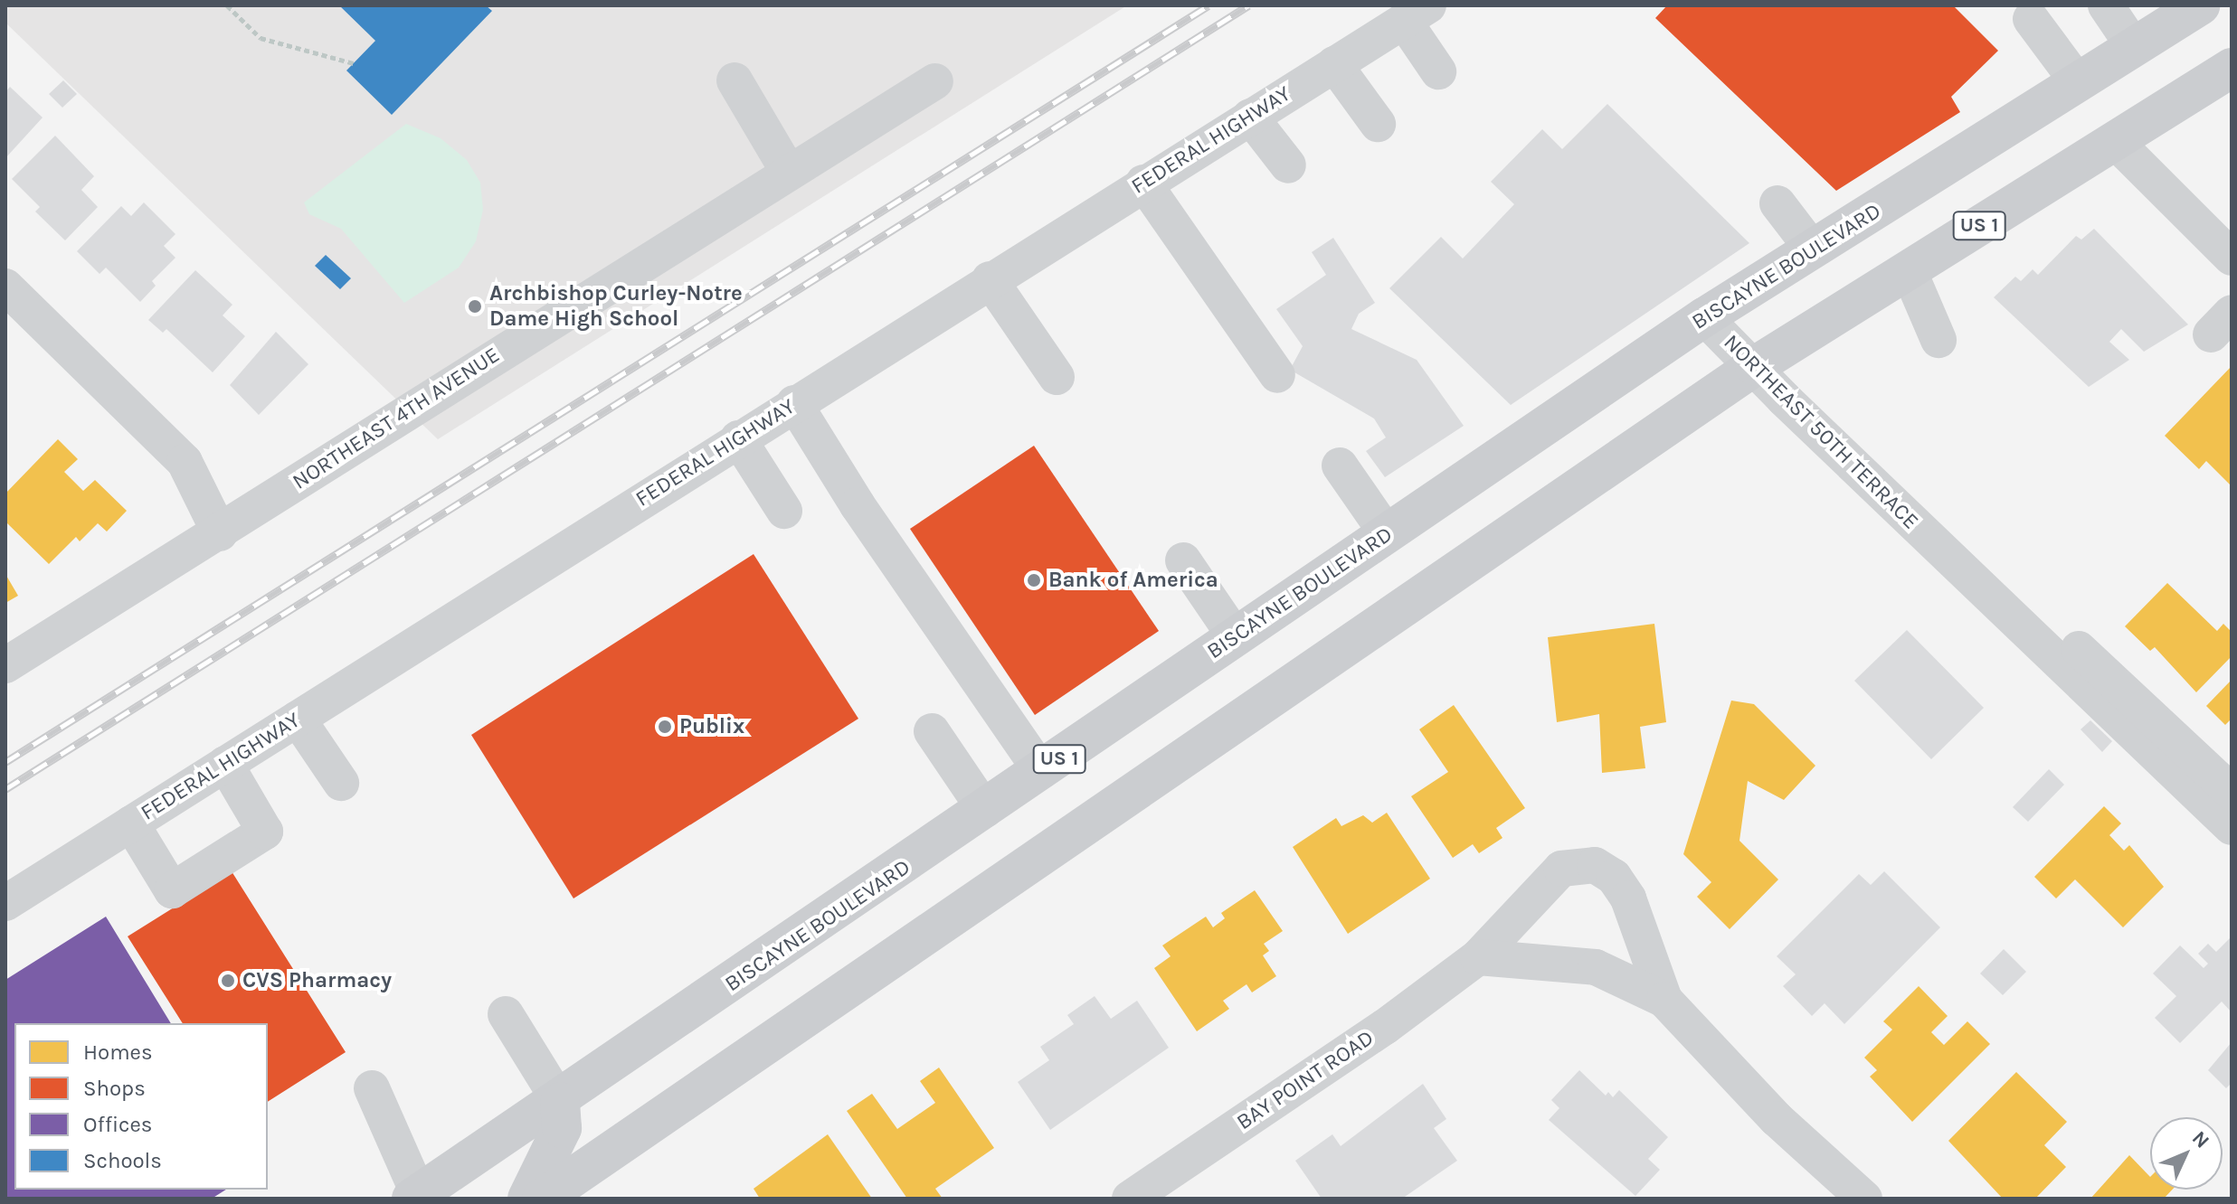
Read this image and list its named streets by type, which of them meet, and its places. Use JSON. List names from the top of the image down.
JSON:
{
  "streets": {
    "main road": ["US 1", "BISCAYNE BOULEVARD"],
    "street": [
      "FEDERAL HIGHWAY",
      "NORTHEAST 4TH AVENUE",
      "NORTHEAST 50TH TERRACE",
      "BAY POINT ROAD"
    ]
  },
  "crossings": [
    ["US 1", "NORTHEAST 50TH TERRACE"],
    ["BISCAYNE BOULEVARD", "NORTHEAST 50TH TERRACE"]
  ],
  "places": [
    "Archbishop Curley-Notre Dame High School",
    "Bank of America",
    "Publix",
    "CVS Pharmacy"
  ],
  "legend": [
    "Homes",
    "Shops",
    "Offices",
    "Schools"
  ],
  "north": "top right"
}
